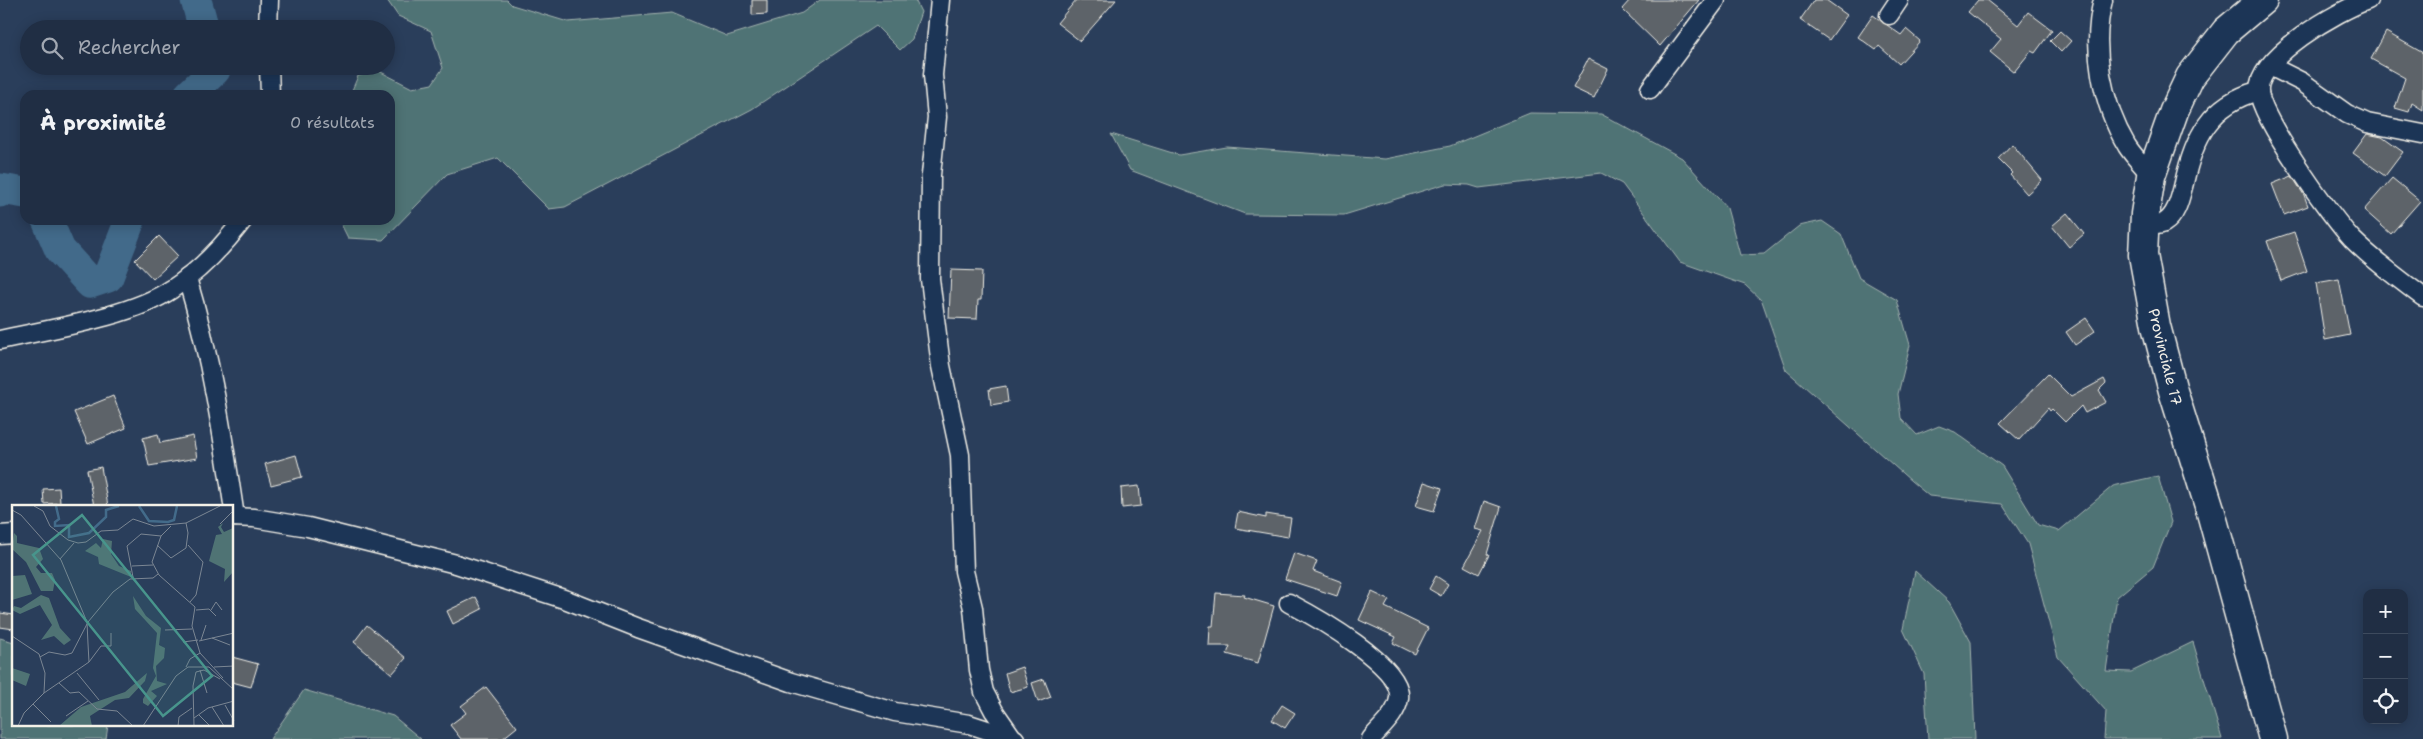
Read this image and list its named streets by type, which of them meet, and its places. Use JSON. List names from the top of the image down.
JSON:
{
  "streets": {
    "main road": ["Provinciale 17"]
  },
  "page": {
    "search": "Rechercher",
    "heading": ["À proximité", "0 résultats"],
    "map_buttons": ["+", "−"]
  }
}
